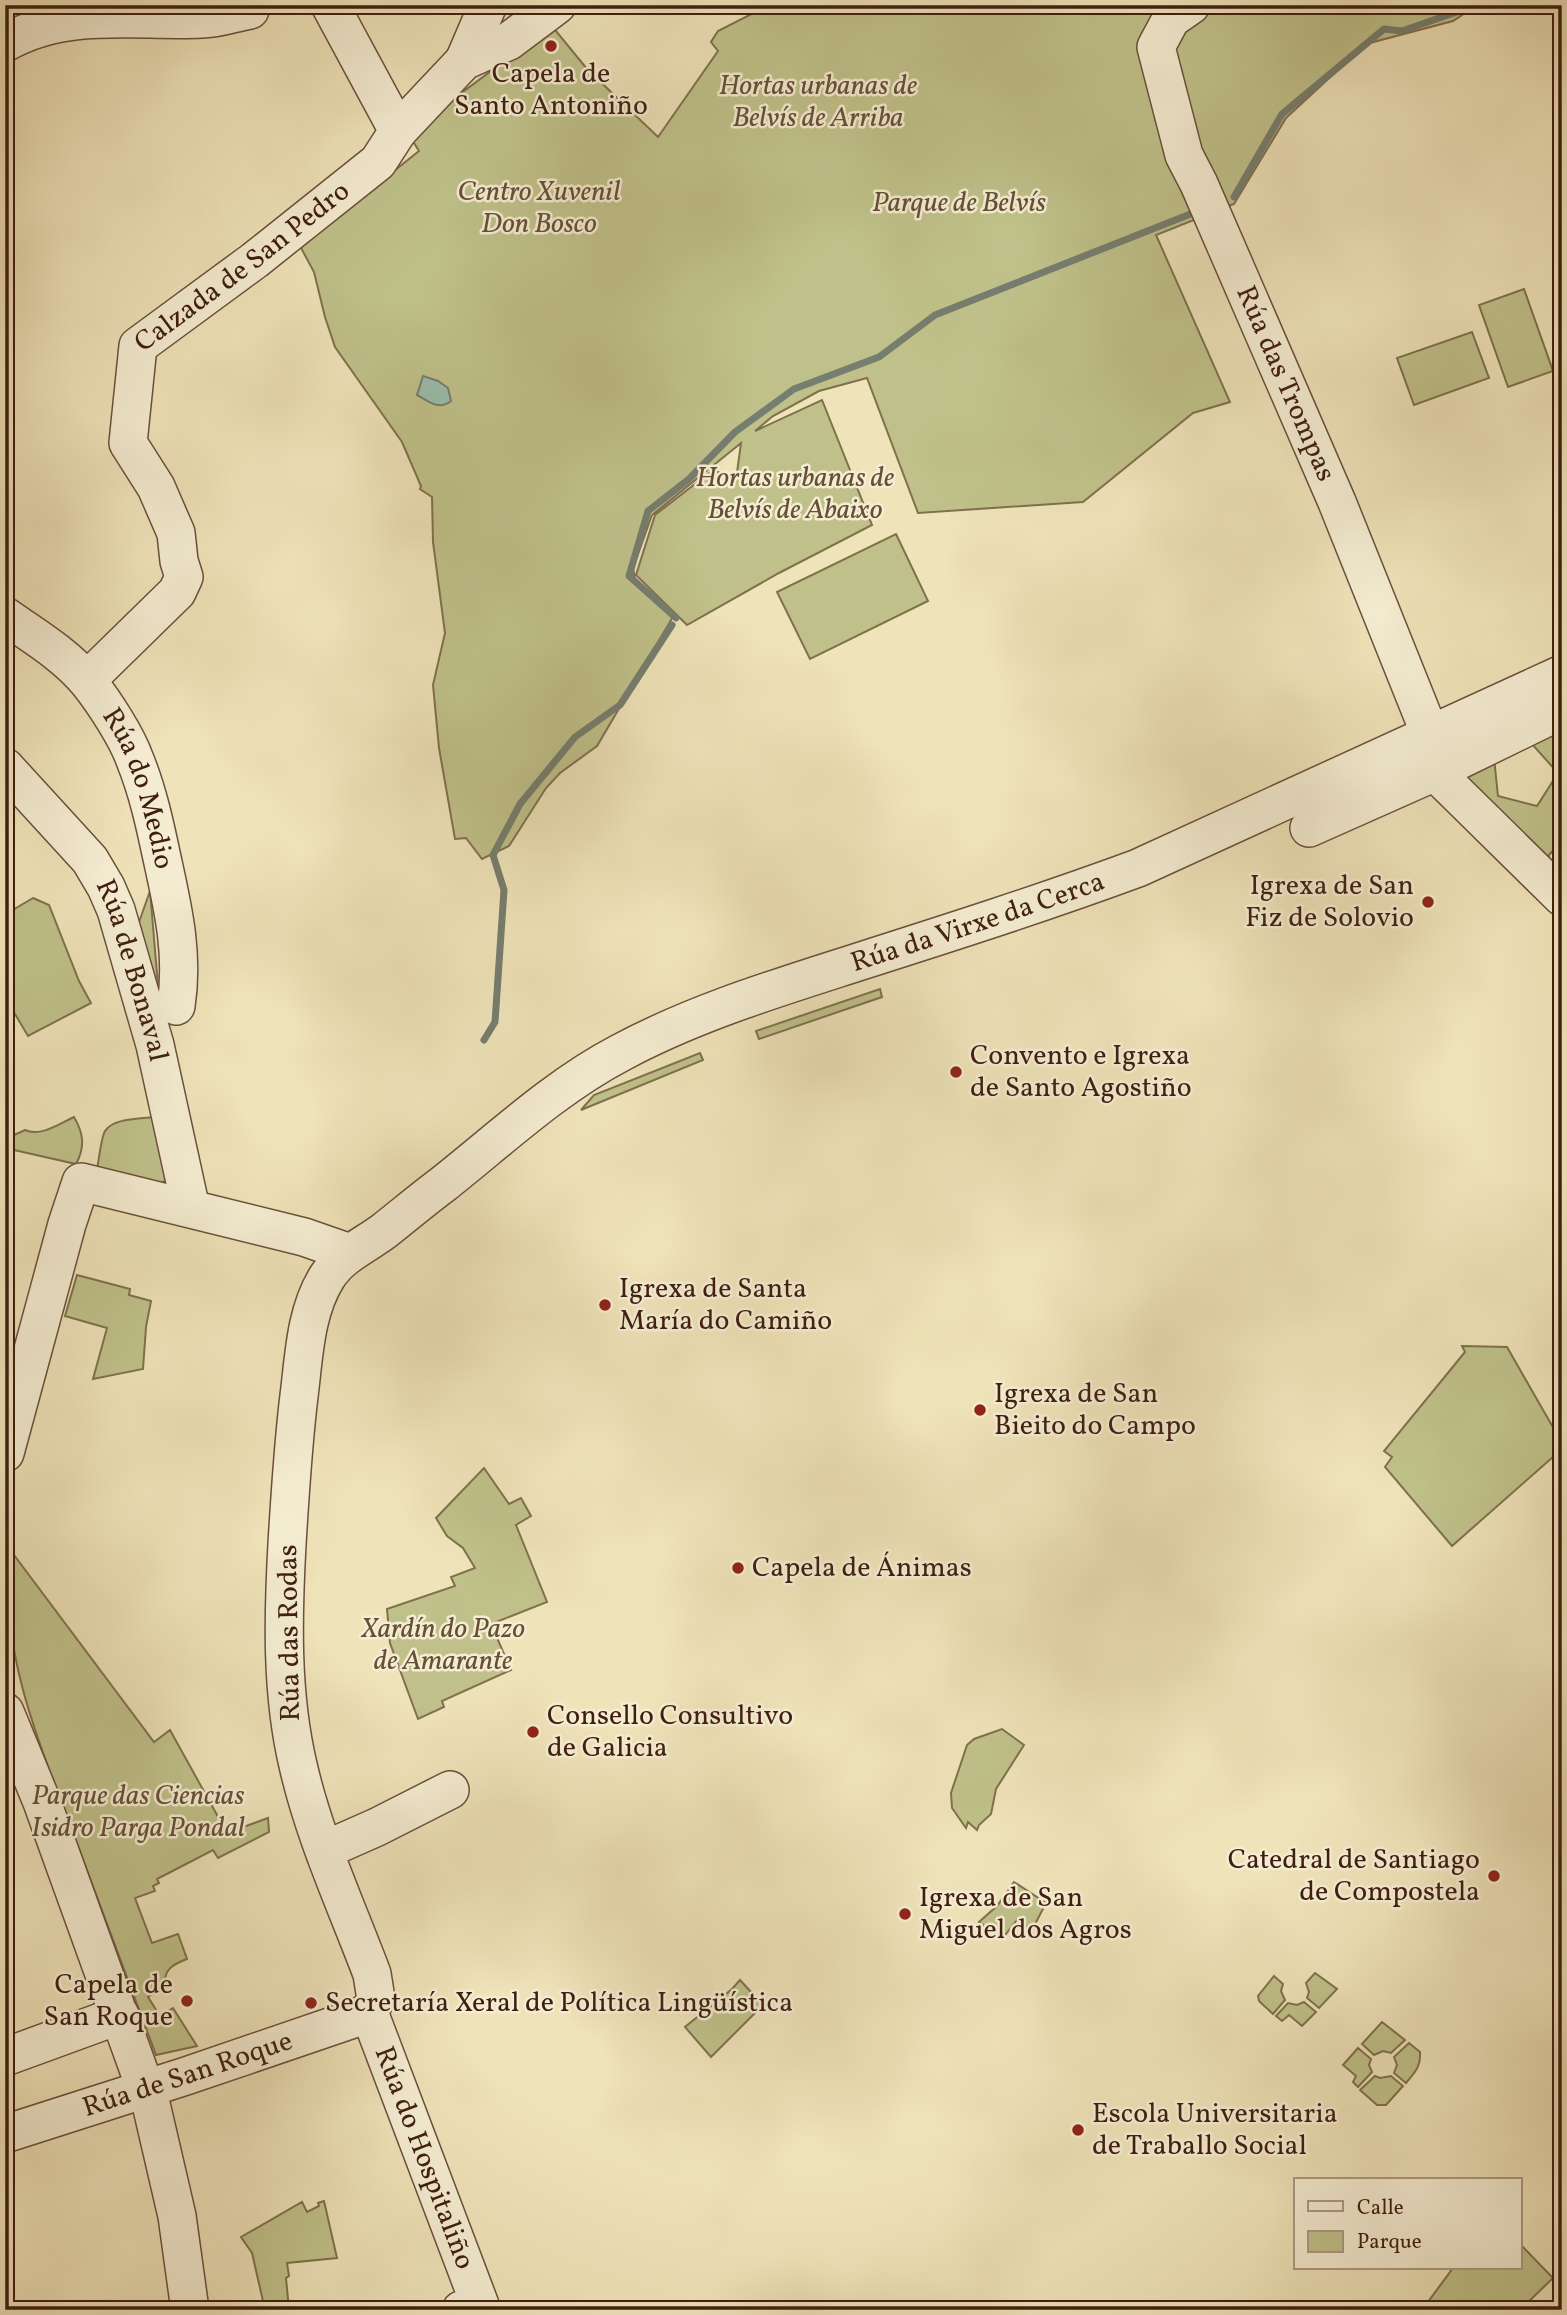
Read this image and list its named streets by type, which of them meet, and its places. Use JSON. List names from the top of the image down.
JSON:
{
  "streets": {
    "street": [
      "Calzada de San Pedro",
      "Rúa das Trompas",
      "Rúa do Medio",
      "Rúa da Virxe da Cerca",
      "Rúa de Bonaval",
      "Rúa das Rodas",
      "Rúa de San Roque",
      "Rúa do Hospitaliño"
    ]
  },
  "crossings": [
    ["Calzada de San Pedro", "Rúa do Medio"],
    ["Rúa das Trompas", "Rúa da Virxe da Cerca"],
    ["Rúa da Virxe da Cerca", "Rúa das Rodas"],
    ["Rúa das Rodas", "Rúa de San Roque"],
    ["Rúa das Rodas", "Rúa do Hospitaliño"],
    ["Rúa de San Roque", "Rúa do Hospitaliño"]
  ],
  "parks": [
    "Hortas urbanas de Belvís de Arriba",
    "Centro Xuvenil Don Bosco",
    "Parque de Belvís",
    "Hortas urbanas de Belvís de Abaixo",
    "Xardín do Pazo de Amarante",
    "Parque das Ciencias Isidro Parga Pondal"
  ],
  "places": [
    "Capela de Santo Antoniño",
    "Igrexa de San Fiz de Solovio",
    "Convento e Igrexa de Santo Agostiño",
    "Igrexa de Santa María do Camiño",
    "Igrexa de San Bieito do Campo",
    "Capela de Ánimas",
    "Consello Consultivo de Galicia",
    "Catedral de Santiago de Compostela",
    "Igrexa de San Miguel dos Agros",
    "Capela de San Roque",
    "Secretaría Xeral de Política Lingüística",
    "Escola Universitaria de Traballo Social"
  ],
  "legend": ["Calle", "Parque"]
}
